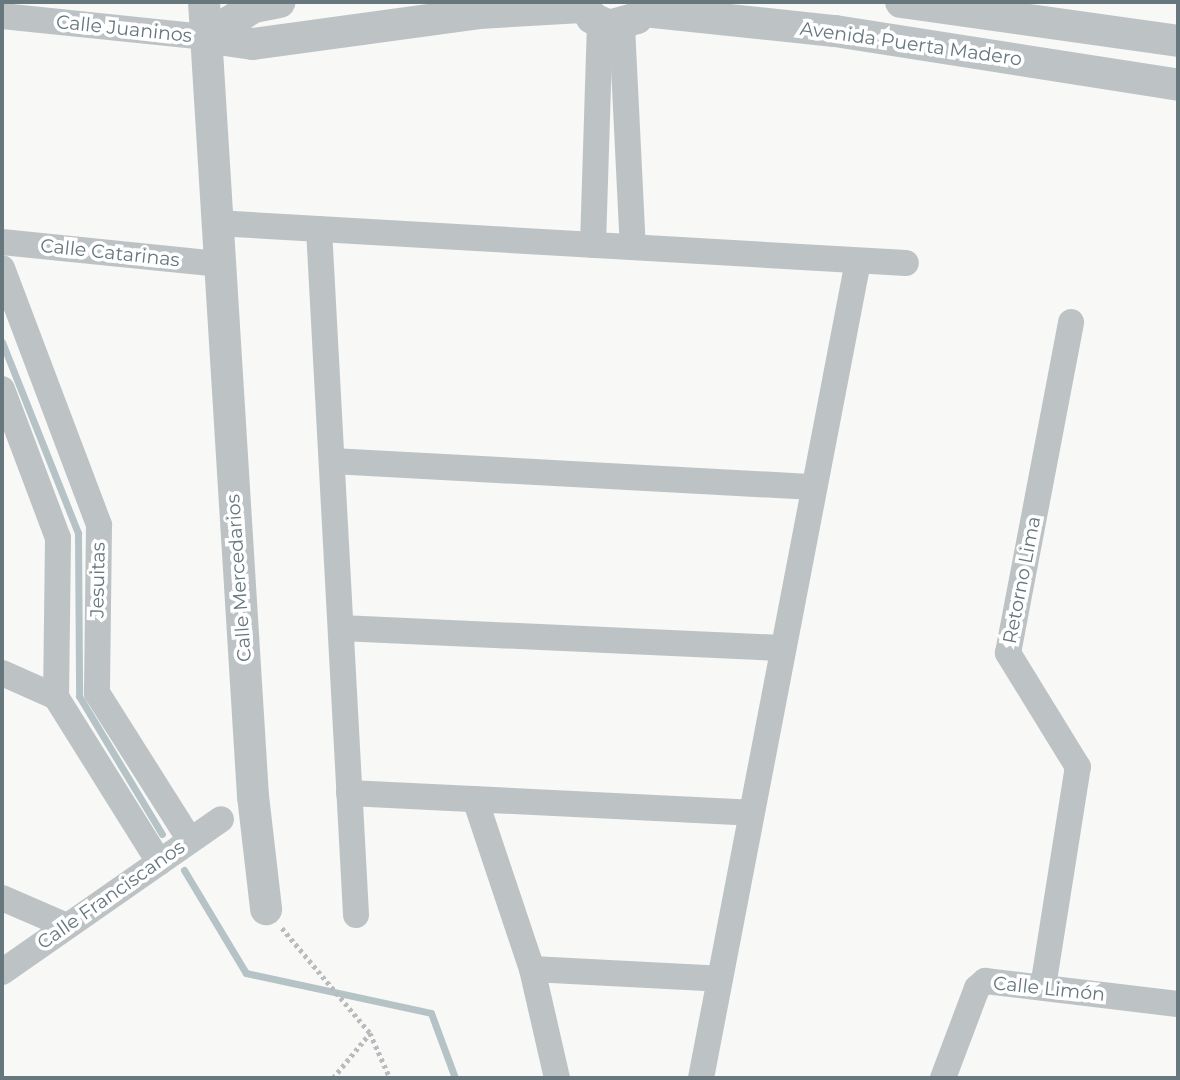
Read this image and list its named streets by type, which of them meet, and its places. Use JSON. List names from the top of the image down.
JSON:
{
  "streets": {
    "street": [
      "Calle Juaninos",
      "Avenida Puerta Madero",
      "Calle Catarinas",
      "Calle Mercedarios",
      "Jesuitas",
      "Retorno Lima",
      "Calle Franciscanos",
      "Calle Limón"
    ]
  },
  "crossings": [
    ["Calle Juaninos", "Avenida Puerta Madero"],
    ["Calle Juaninos", "Calle Mercedarios"],
    ["Avenida Puerta Madero", "Calle Mercedarios"],
    ["Calle Catarinas", "Calle Mercedarios"],
    ["Jesuitas", "Calle Franciscanos"],
    ["Retorno Lima", "Calle Limón"]
  ]
}
